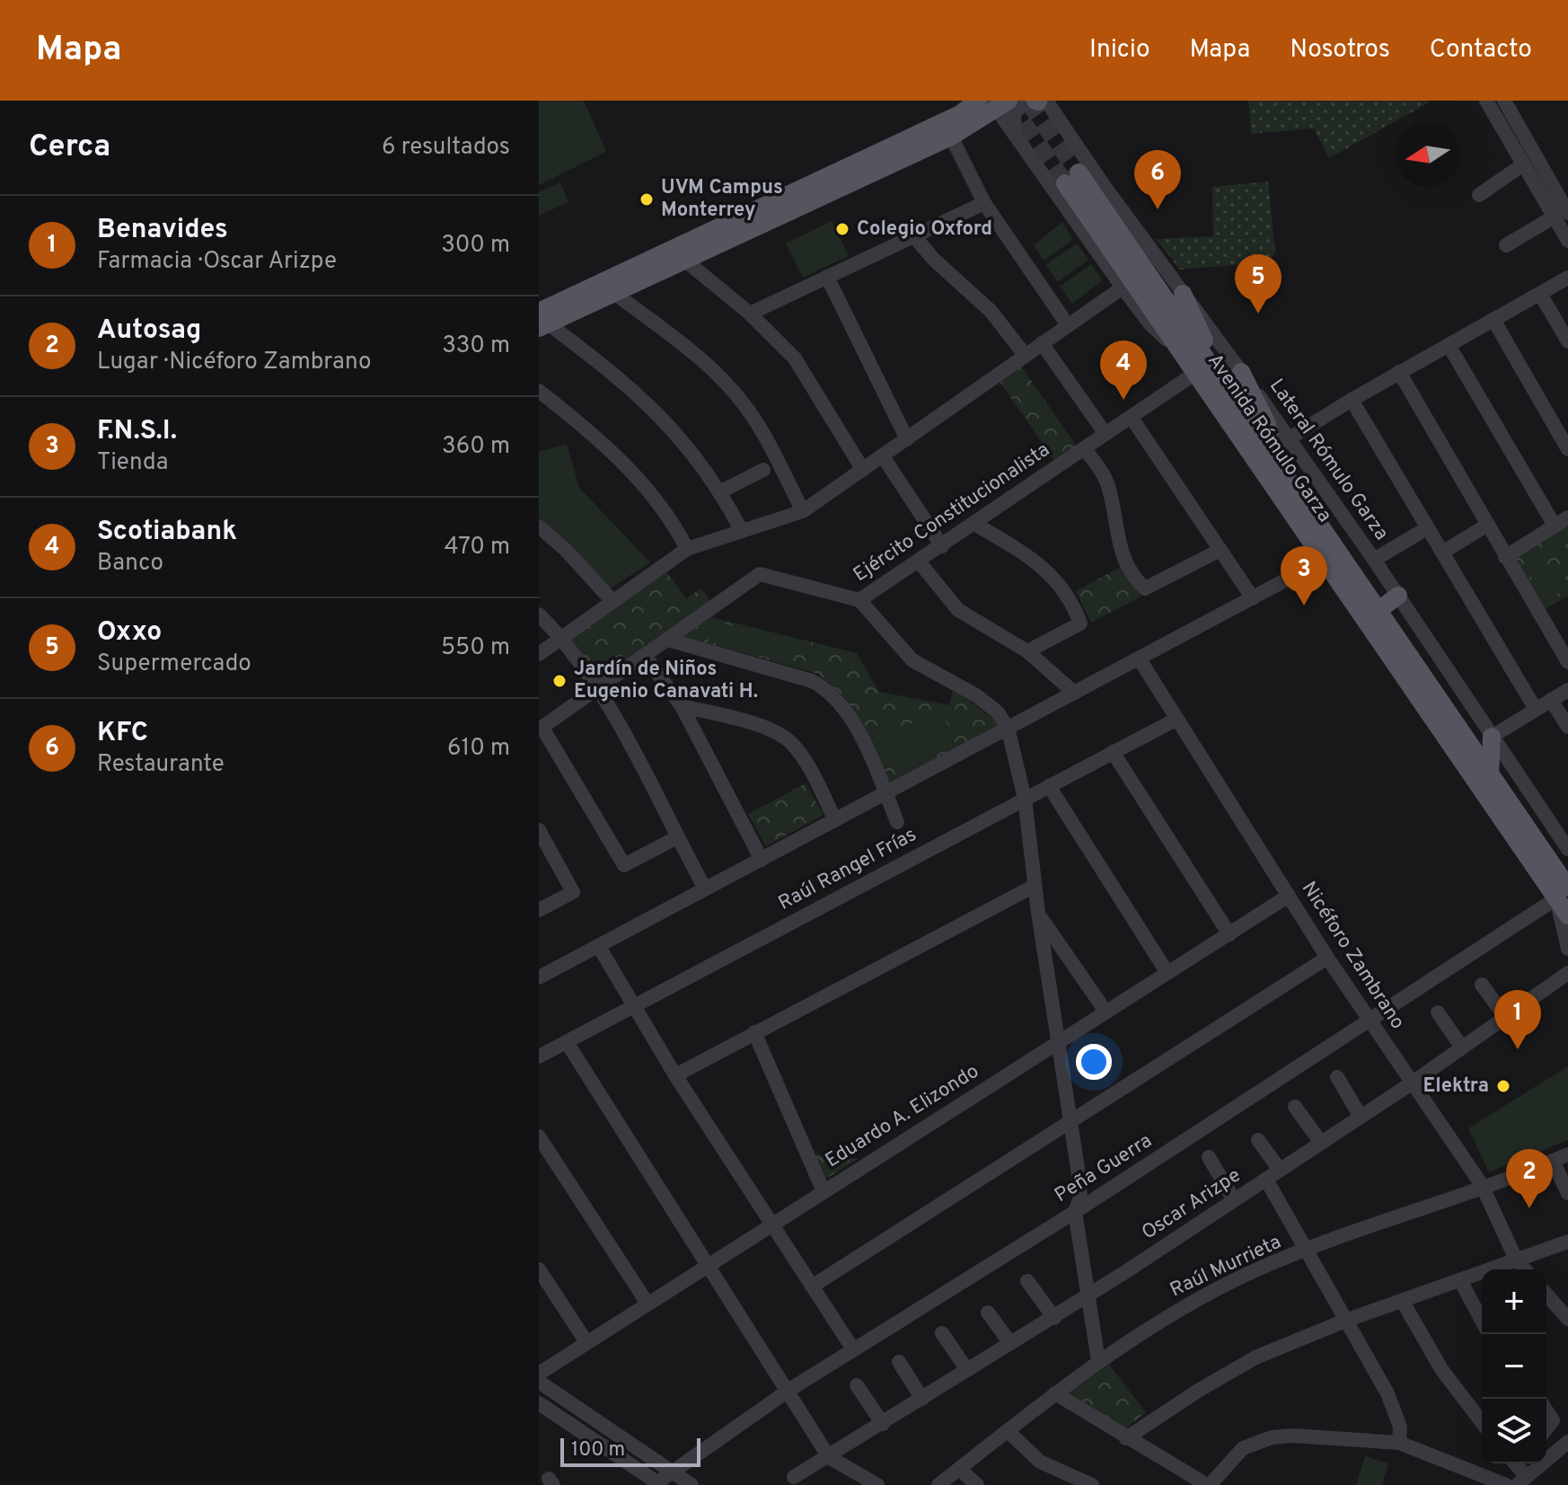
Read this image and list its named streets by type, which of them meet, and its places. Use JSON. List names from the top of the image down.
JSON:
{
  "streets": {
    "main road": ["Avenida Rómulo Garza"],
    "street": [
      "Lateral Rómulo Garza",
      "Ejército Constitucionalista",
      "Raúl Rangel Frías",
      "Nicéforo Zambrano",
      "Eduardo A. Elizondo",
      "Peña Guerra",
      "Oscar Arizpe",
      "Raúl Murrieta"
    ]
  },
  "crossings": [
    ["Avenida Rómulo Garza", "Ejército Constitucionalista"],
    ["Avenida Rómulo Garza", "Peña Guerra"],
    ["Raúl Rangel Frías", "Nicéforo Zambrano"],
    ["Nicéforo Zambrano", "Eduardo A. Elizondo"],
    ["Nicéforo Zambrano", "Peña Guerra"],
    ["Nicéforo Zambrano", "Oscar Arizpe"],
    ["Nicéforo Zambrano", "Raúl Murrieta"]
  ],
  "places": [
    "UVM Campus Monterrey",
    "Colegio Oxford",
    "Jardín de Niños Eugenio Canavati H.",
    "Elektra"
  ],
  "scale_bar": "100 m",
  "north": "left",
  "page": {
    "header": "Mapa",
    "nav": [
      "Inicio",
      "Mapa",
      "Nosotros",
      "Contacto"
    ],
    "heading": ["Cerca", "6 resultados"],
    "pins": [
      "6",
      "5",
      "4",
      "3",
      "1",
      "2"
    ],
    "list": [
      {
        "mark": "1",
        "name": "Benavides",
        "note": "Farmacia · Oscar Arizpe",
        "value": "300 m"
      },
      {
        "mark": "2",
        "name": "Autosag",
        "note": "Lugar · Nicéforo Zambrano",
        "value": "330 m"
      },
      {
        "mark": "3",
        "name": "F.N.S.I.",
        "note": "Tienda",
        "value": "360 m"
      },
      {
        "mark": "4",
        "name": "Scotiabank",
        "note": "Banco",
        "value": "470 m"
      },
      {
        "mark": "5",
        "name": "Oxxo",
        "note": "Supermercado",
        "value": "550 m"
      },
      {
        "mark": "6",
        "name": "KFC",
        "note": "Restaurante",
        "value": "610 m"
      }
    ],
    "map_buttons": ["+", "−"],
    "scale": "100 m"
  }
}
